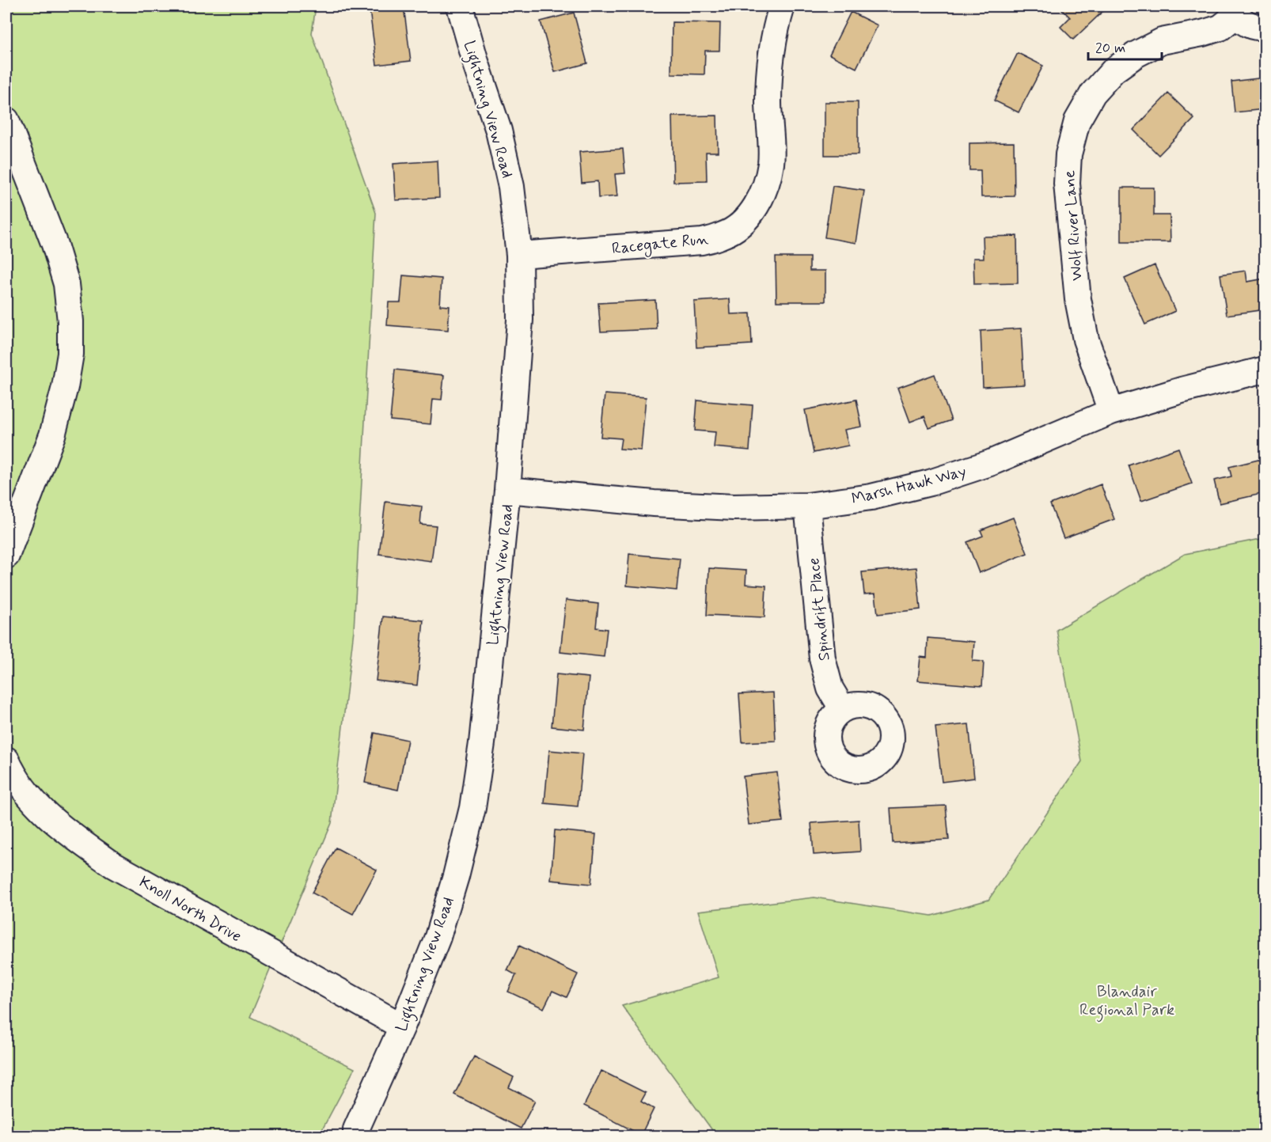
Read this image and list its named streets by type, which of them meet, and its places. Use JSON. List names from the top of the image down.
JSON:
{
  "streets": {
    "street": [
      "Lightning View Road",
      "Wolf River Lane",
      "Racegate Run",
      "Marsh Hawk Way",
      "Spindrift Place",
      "Knoll North Drive"
    ]
  },
  "crossings": [
    ["Lightning View Road", "Racegate Run"],
    ["Lightning View Road", "Marsh Hawk Way"],
    ["Lightning View Road", "Knoll North Drive"],
    ["Wolf River Lane", "Marsh Hawk Way"],
    ["Marsh Hawk Way", "Spindrift Place"]
  ],
  "parks": ["Blandair Regional Park"],
  "scale_bar": "20 m"
}
